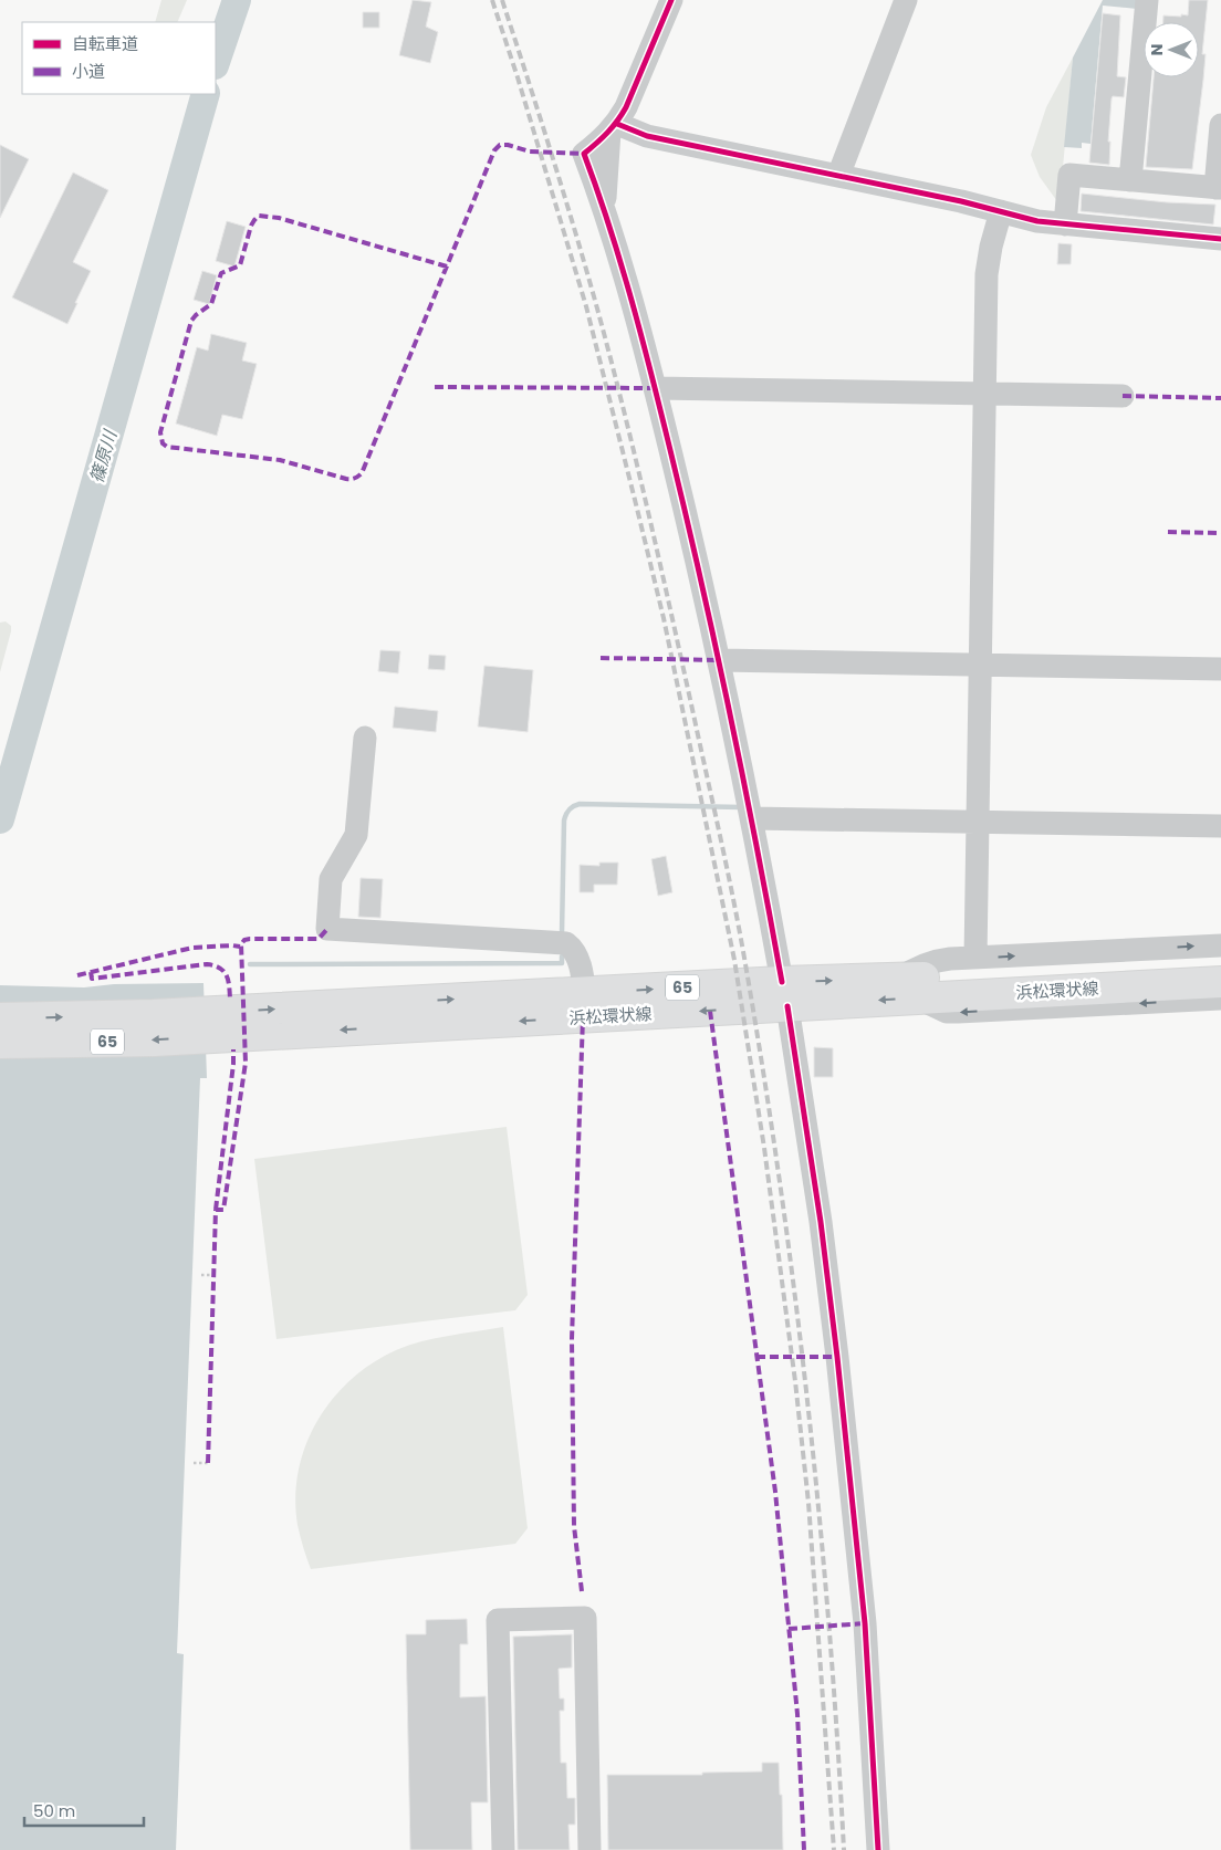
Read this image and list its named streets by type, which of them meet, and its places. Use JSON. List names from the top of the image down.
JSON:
{
  "streets": {
    "main road": ["65", "浜松環状線"]
  },
  "water": ["篠原川"],
  "legend": ["自転車道", "小道"],
  "scale_bar": "50 m",
  "north": "left"
}
